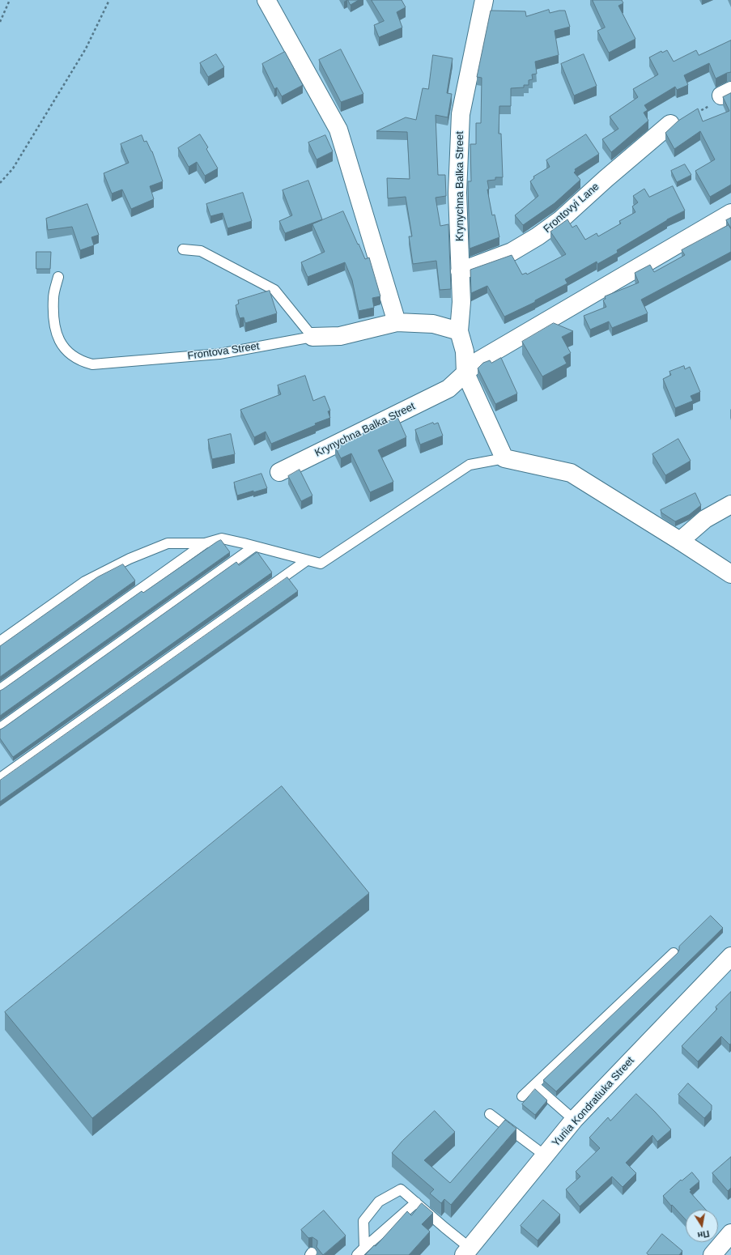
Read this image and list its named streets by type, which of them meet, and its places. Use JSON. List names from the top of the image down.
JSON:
{
  "streets": {
    "street": [
      "Krynychna Balka Street",
      "Frontovyi Lane",
      "Frontova Street",
      "Yuriia Kondratiuka Street"
    ]
  },
  "crossings": [
    ["Krynychna Balka Street", "Frontovyi Lane"],
    ["Krynychna Balka Street", "Frontova Street"]
  ],
  "north": "bottom"
}
